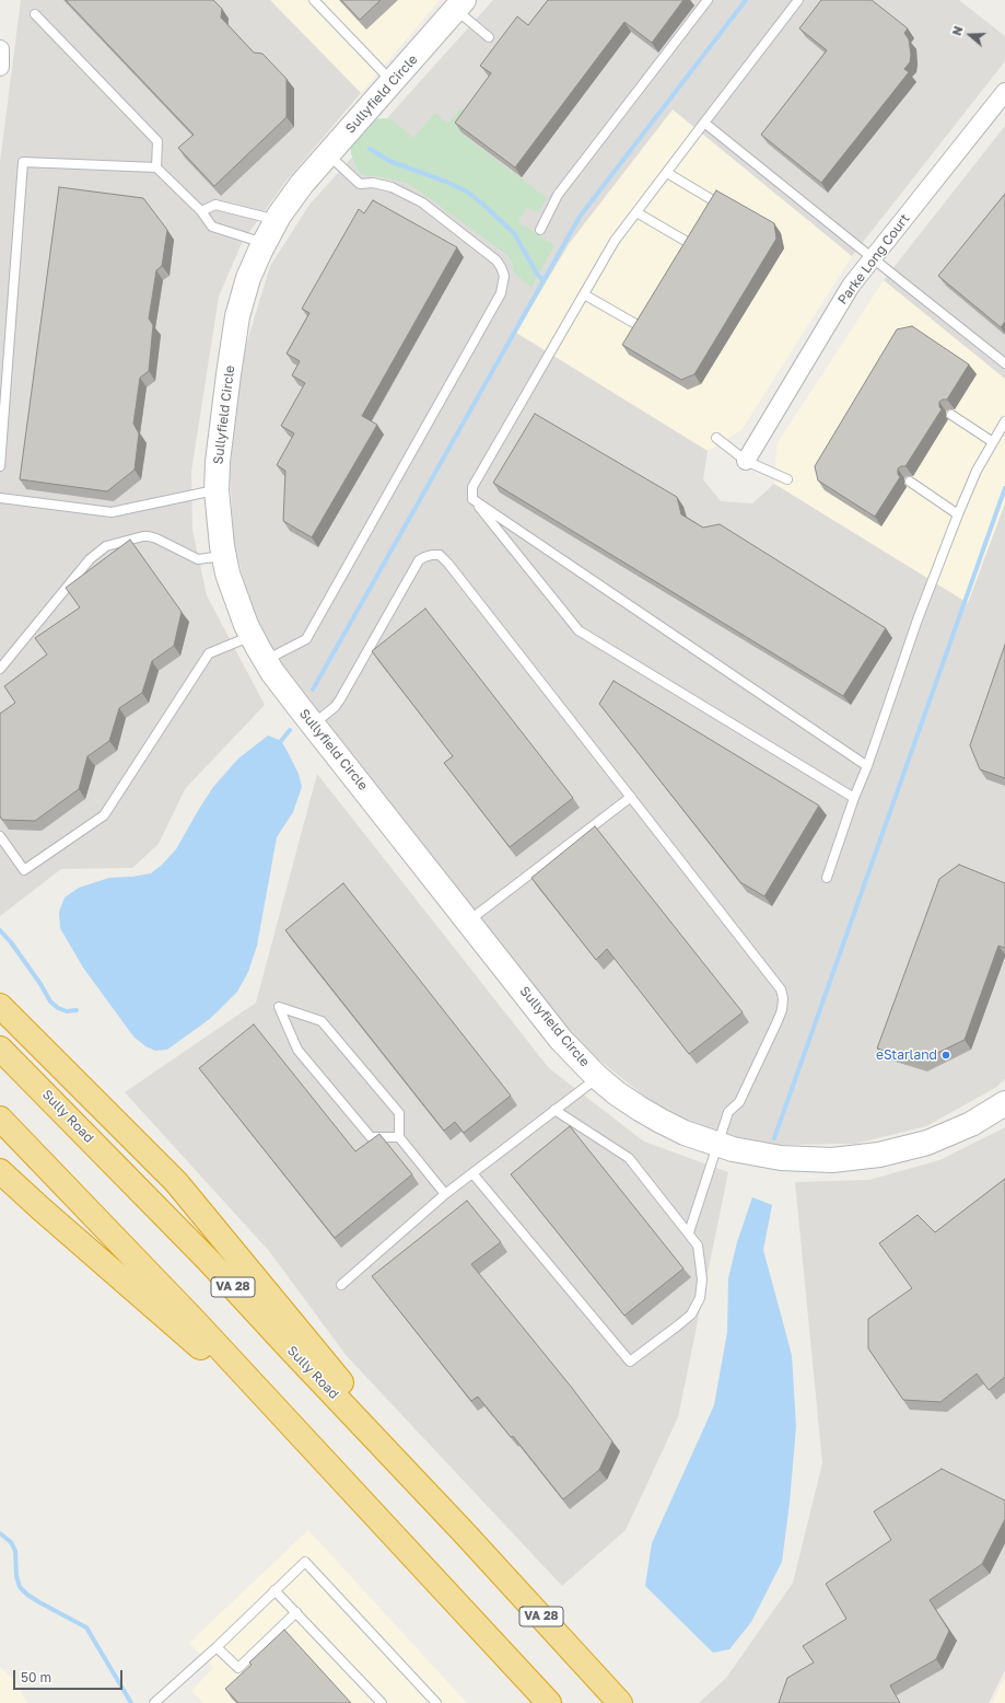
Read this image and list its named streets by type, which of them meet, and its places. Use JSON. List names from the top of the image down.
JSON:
{
  "streets": {
    "highway": ["Sully Road", "VA 28"],
    "street": ["Sullyfield Circle", "Parke Long Court"]
  },
  "places": ["eStarland"],
  "scale_bar": "50 m",
  "north": "left"
}
